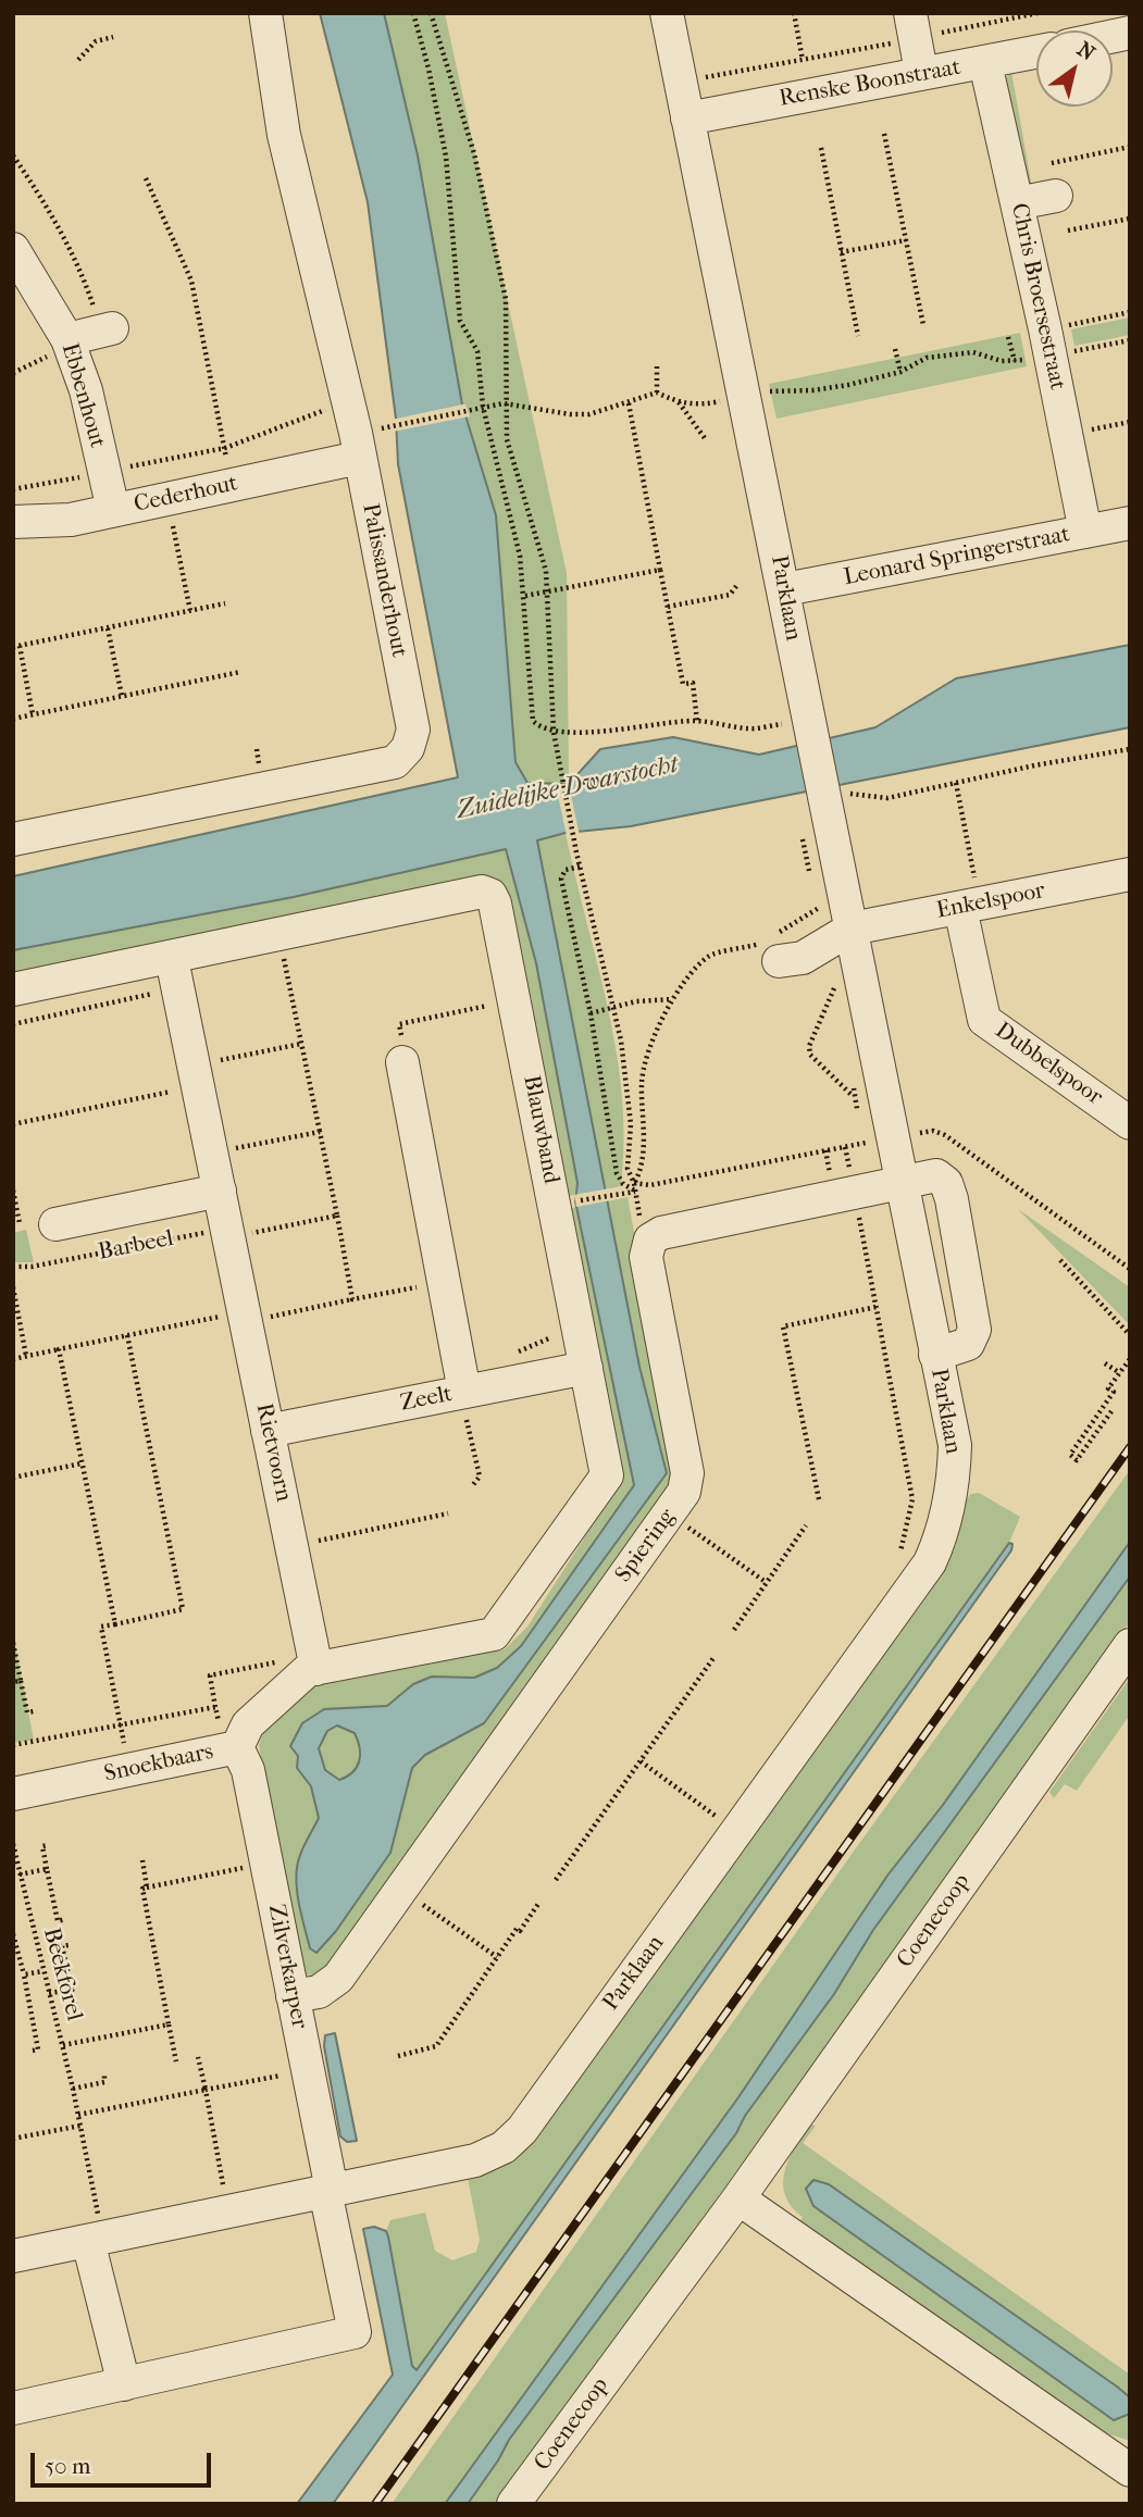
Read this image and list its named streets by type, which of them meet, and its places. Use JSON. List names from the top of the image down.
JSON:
{
  "streets": {
    "street": [
      "Renske Boonstraat",
      "Chris Broersestraat",
      "Ebbenhout",
      "Cederhout",
      "Leonard Springerstraat",
      "Palissanderhout",
      "Parklaan",
      "Enkelspoor",
      "Dubbelspoor",
      "Blauwband",
      "Barbeel",
      "Zeelt",
      "Rietvoorn",
      "Spiering",
      "Snoekbaars",
      "Coenecoop",
      "Zilverkarper"
    ],
    "path": ["Beekforel"]
  },
  "crossings": [
    ["Renske Boonstraat", "Chris Broersestraat"],
    ["Renske Boonstraat", "Parklaan"],
    ["Chris Broersestraat", "Leonard Springerstraat"],
    ["Ebbenhout", "Cederhout"],
    ["Cederhout", "Palissanderhout"],
    ["Leonard Springerstraat", "Parklaan"],
    ["Parklaan", "Enkelspoor"],
    ["Parklaan", "Spiering"],
    ["Parklaan", "Zilverkarper"],
    ["Parklaan", "Beekforel"],
    ["Enkelspoor", "Dubbelspoor"],
    ["Blauwband", "Zeelt"],
    ["Blauwband", "Rietvoorn"],
    ["Blauwband", "Snoekbaars"],
    ["Barbeel", "Rietvoorn"],
    ["Zeelt", "Rietvoorn"],
    ["Rietvoorn", "Snoekbaars"],
    ["Spiering", "Zilverkarper"],
    ["Snoekbaars", "Zilverkarper"]
  ],
  "water": ["Zuidelijke Dwarstocht"],
  "scale_bar": "50 m",
  "north": "top right"
}
